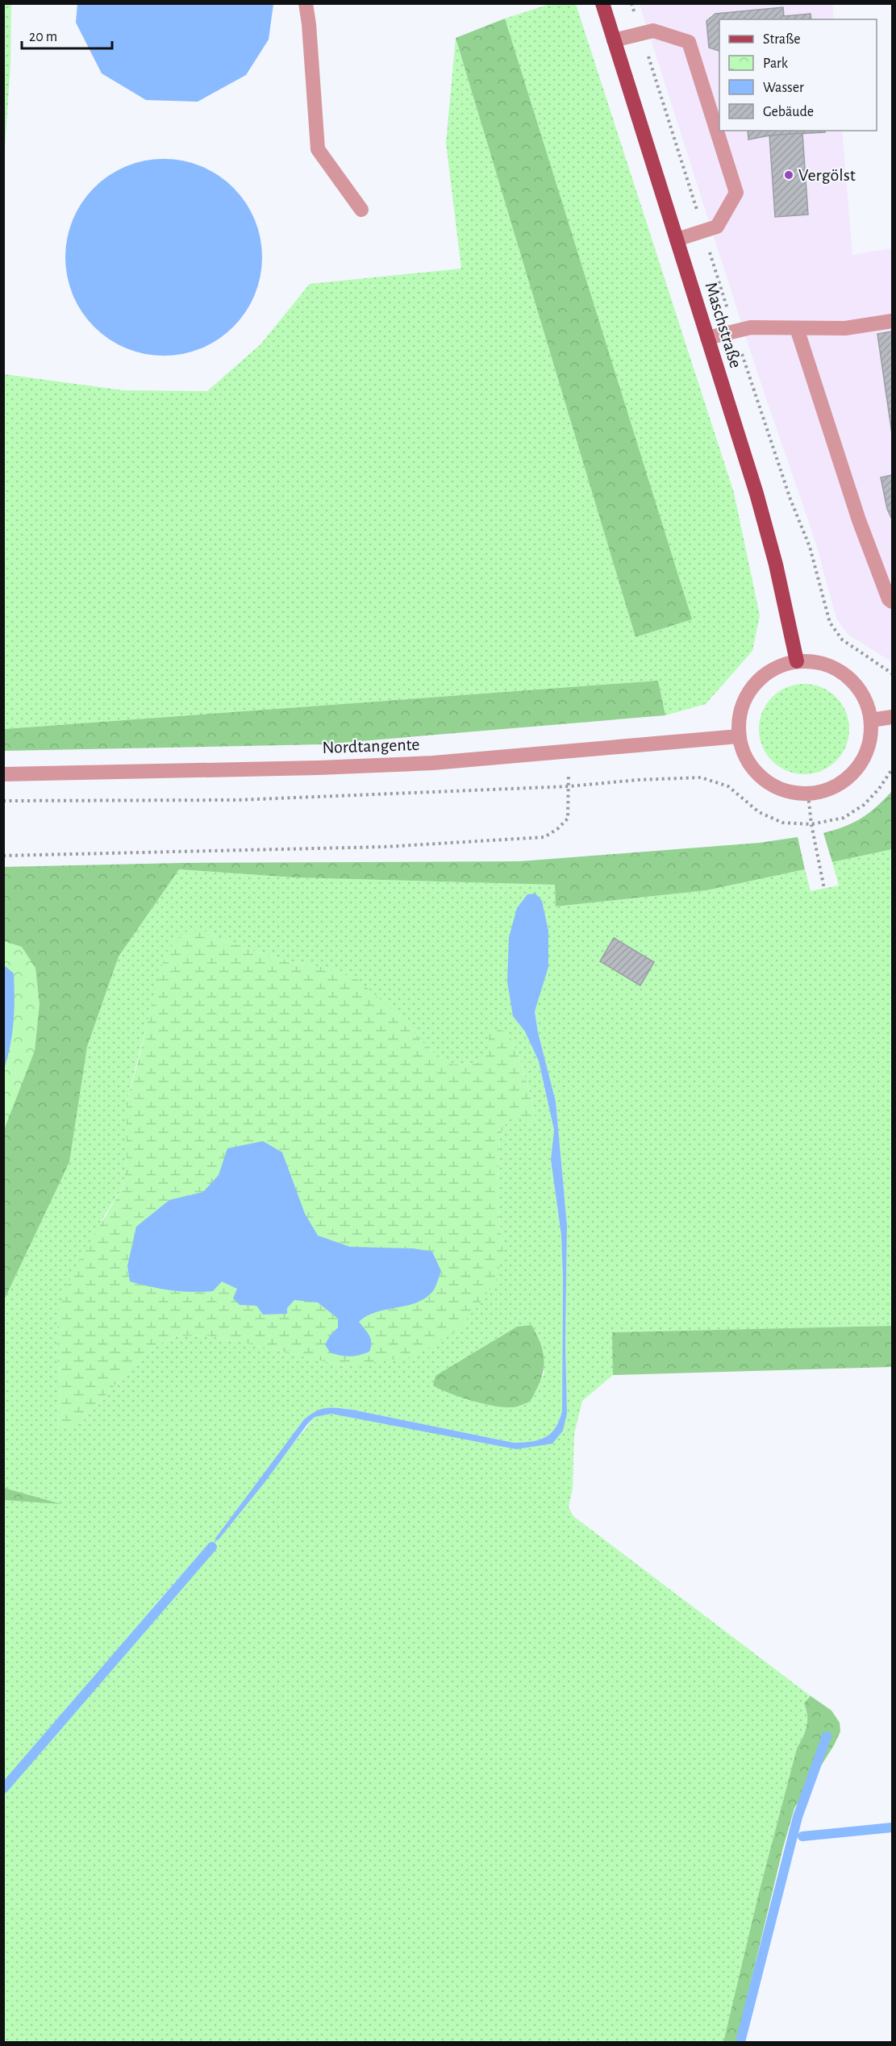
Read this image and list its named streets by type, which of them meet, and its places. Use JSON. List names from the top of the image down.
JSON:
{
  "streets": {
    "main road": ["Maschstraße"],
    "street": ["Nordtangente"]
  },
  "crossings": [
    ["Maschstraße", "Nordtangente"]
  ],
  "places": ["Vergölst"],
  "legend": [
    "Straße",
    "Park",
    "Wasser",
    "Gebäude"
  ],
  "scale_bar": "20 m"
}
